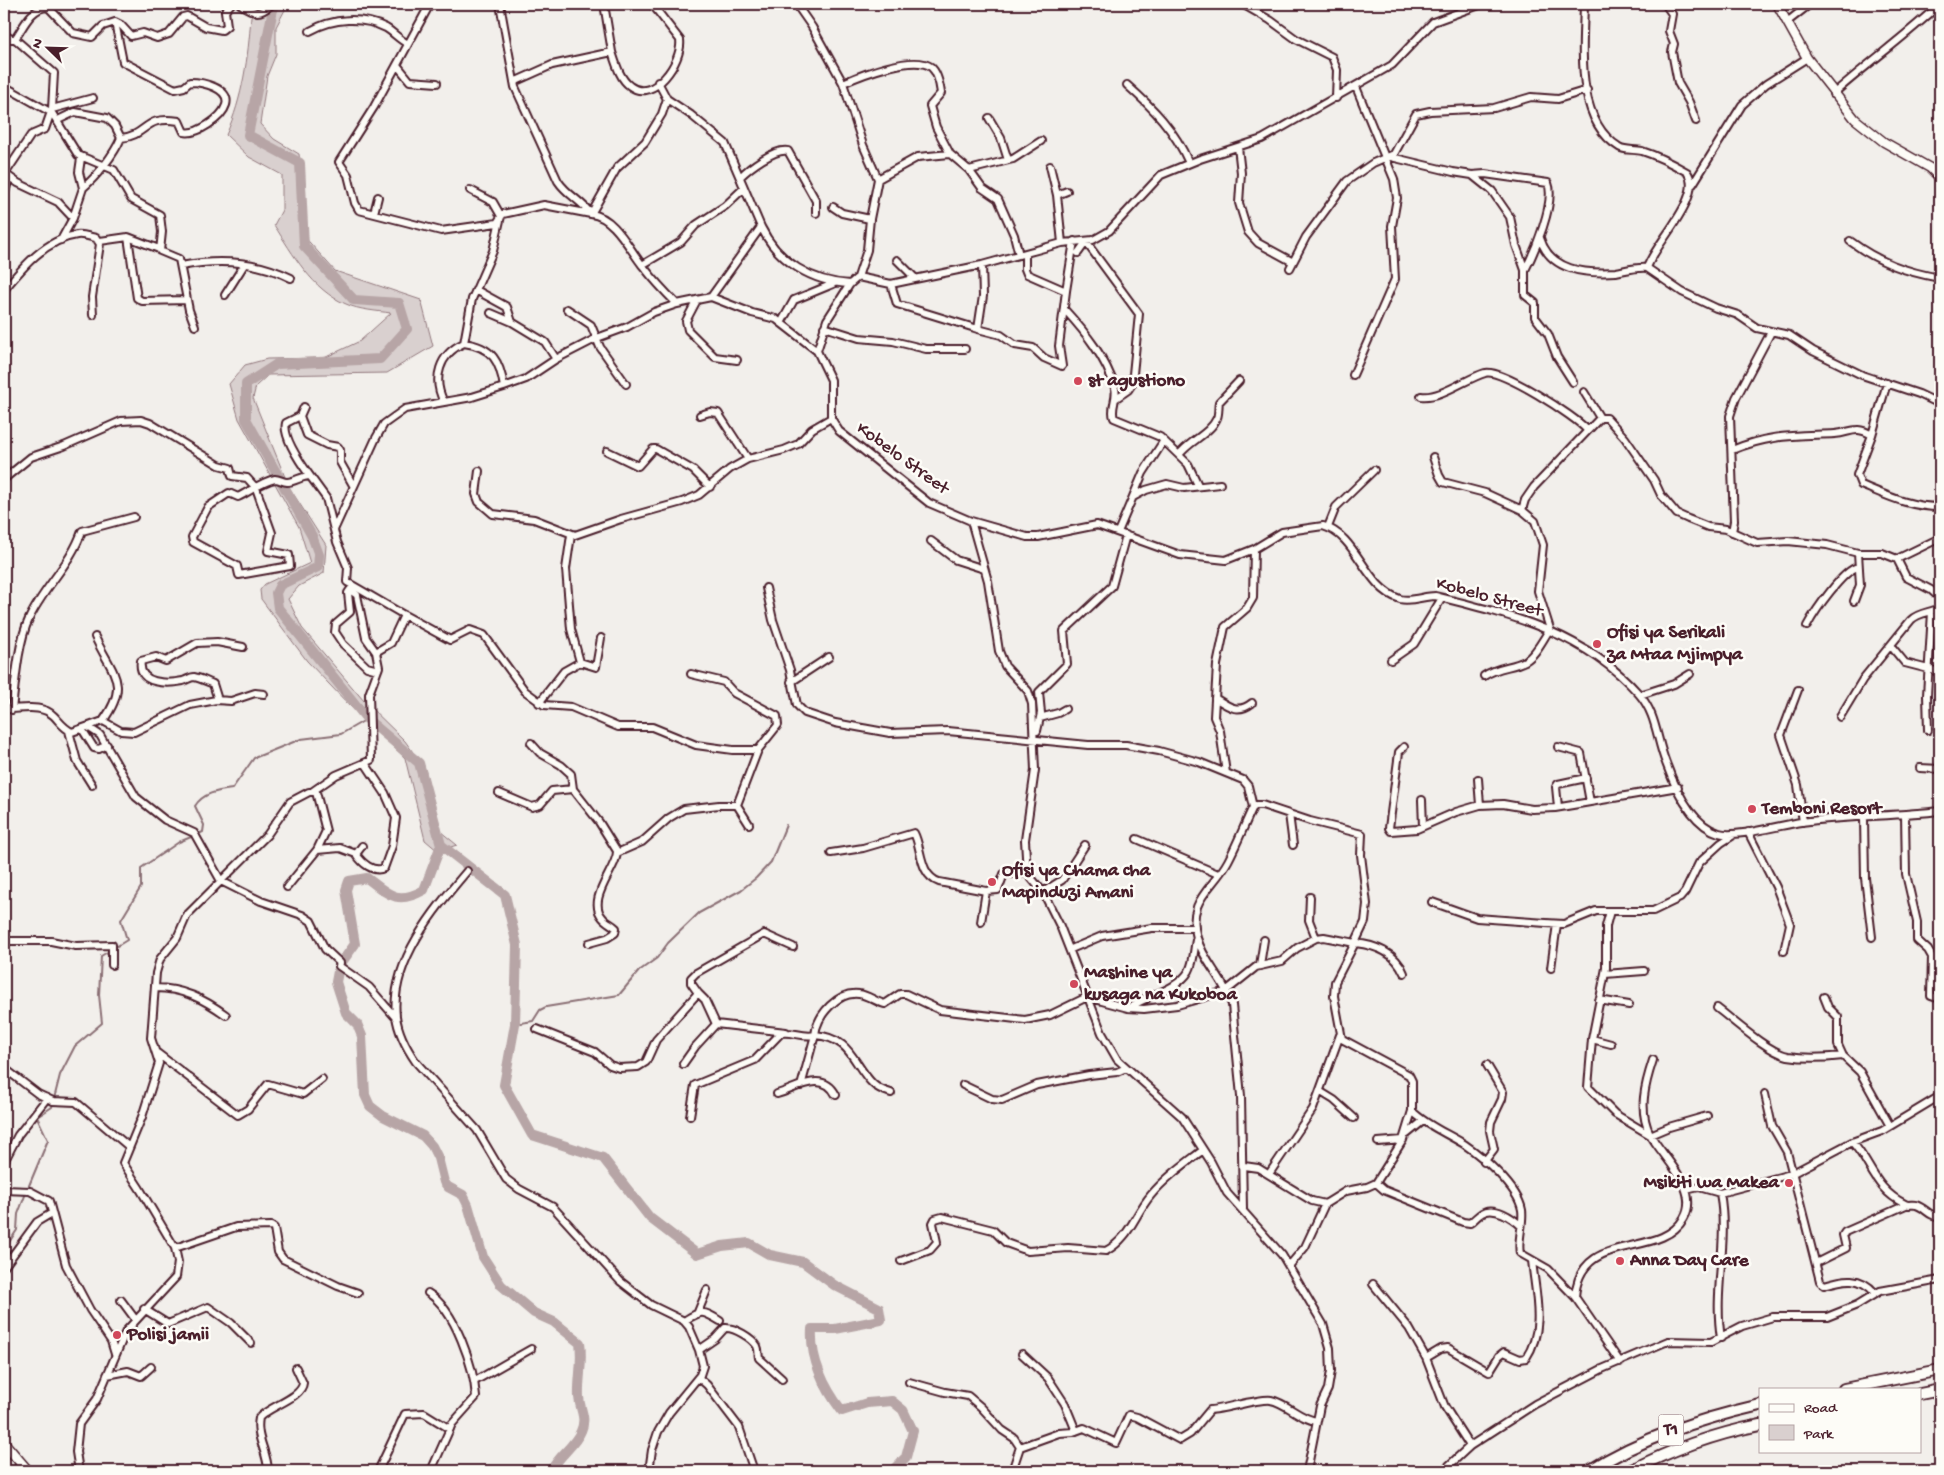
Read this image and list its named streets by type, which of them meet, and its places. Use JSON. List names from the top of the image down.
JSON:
{
  "streets": {
    "highway": ["T1"],
    "street": ["Kobelo Street"]
  },
  "places": [
    "st agustiono",
    "Ofisi ya Serikali za Mtaa Mjimpya",
    "Temboni Resort",
    "Ofisi ya Chama cha Mapinduzi Amani",
    "Mashine ya kusaga na Kukoboa",
    "Msikiti wa Makea",
    "Anna Day Care",
    "Polisi jamii"
  ],
  "legend": ["Road", "Park"],
  "north": "top left"
}
